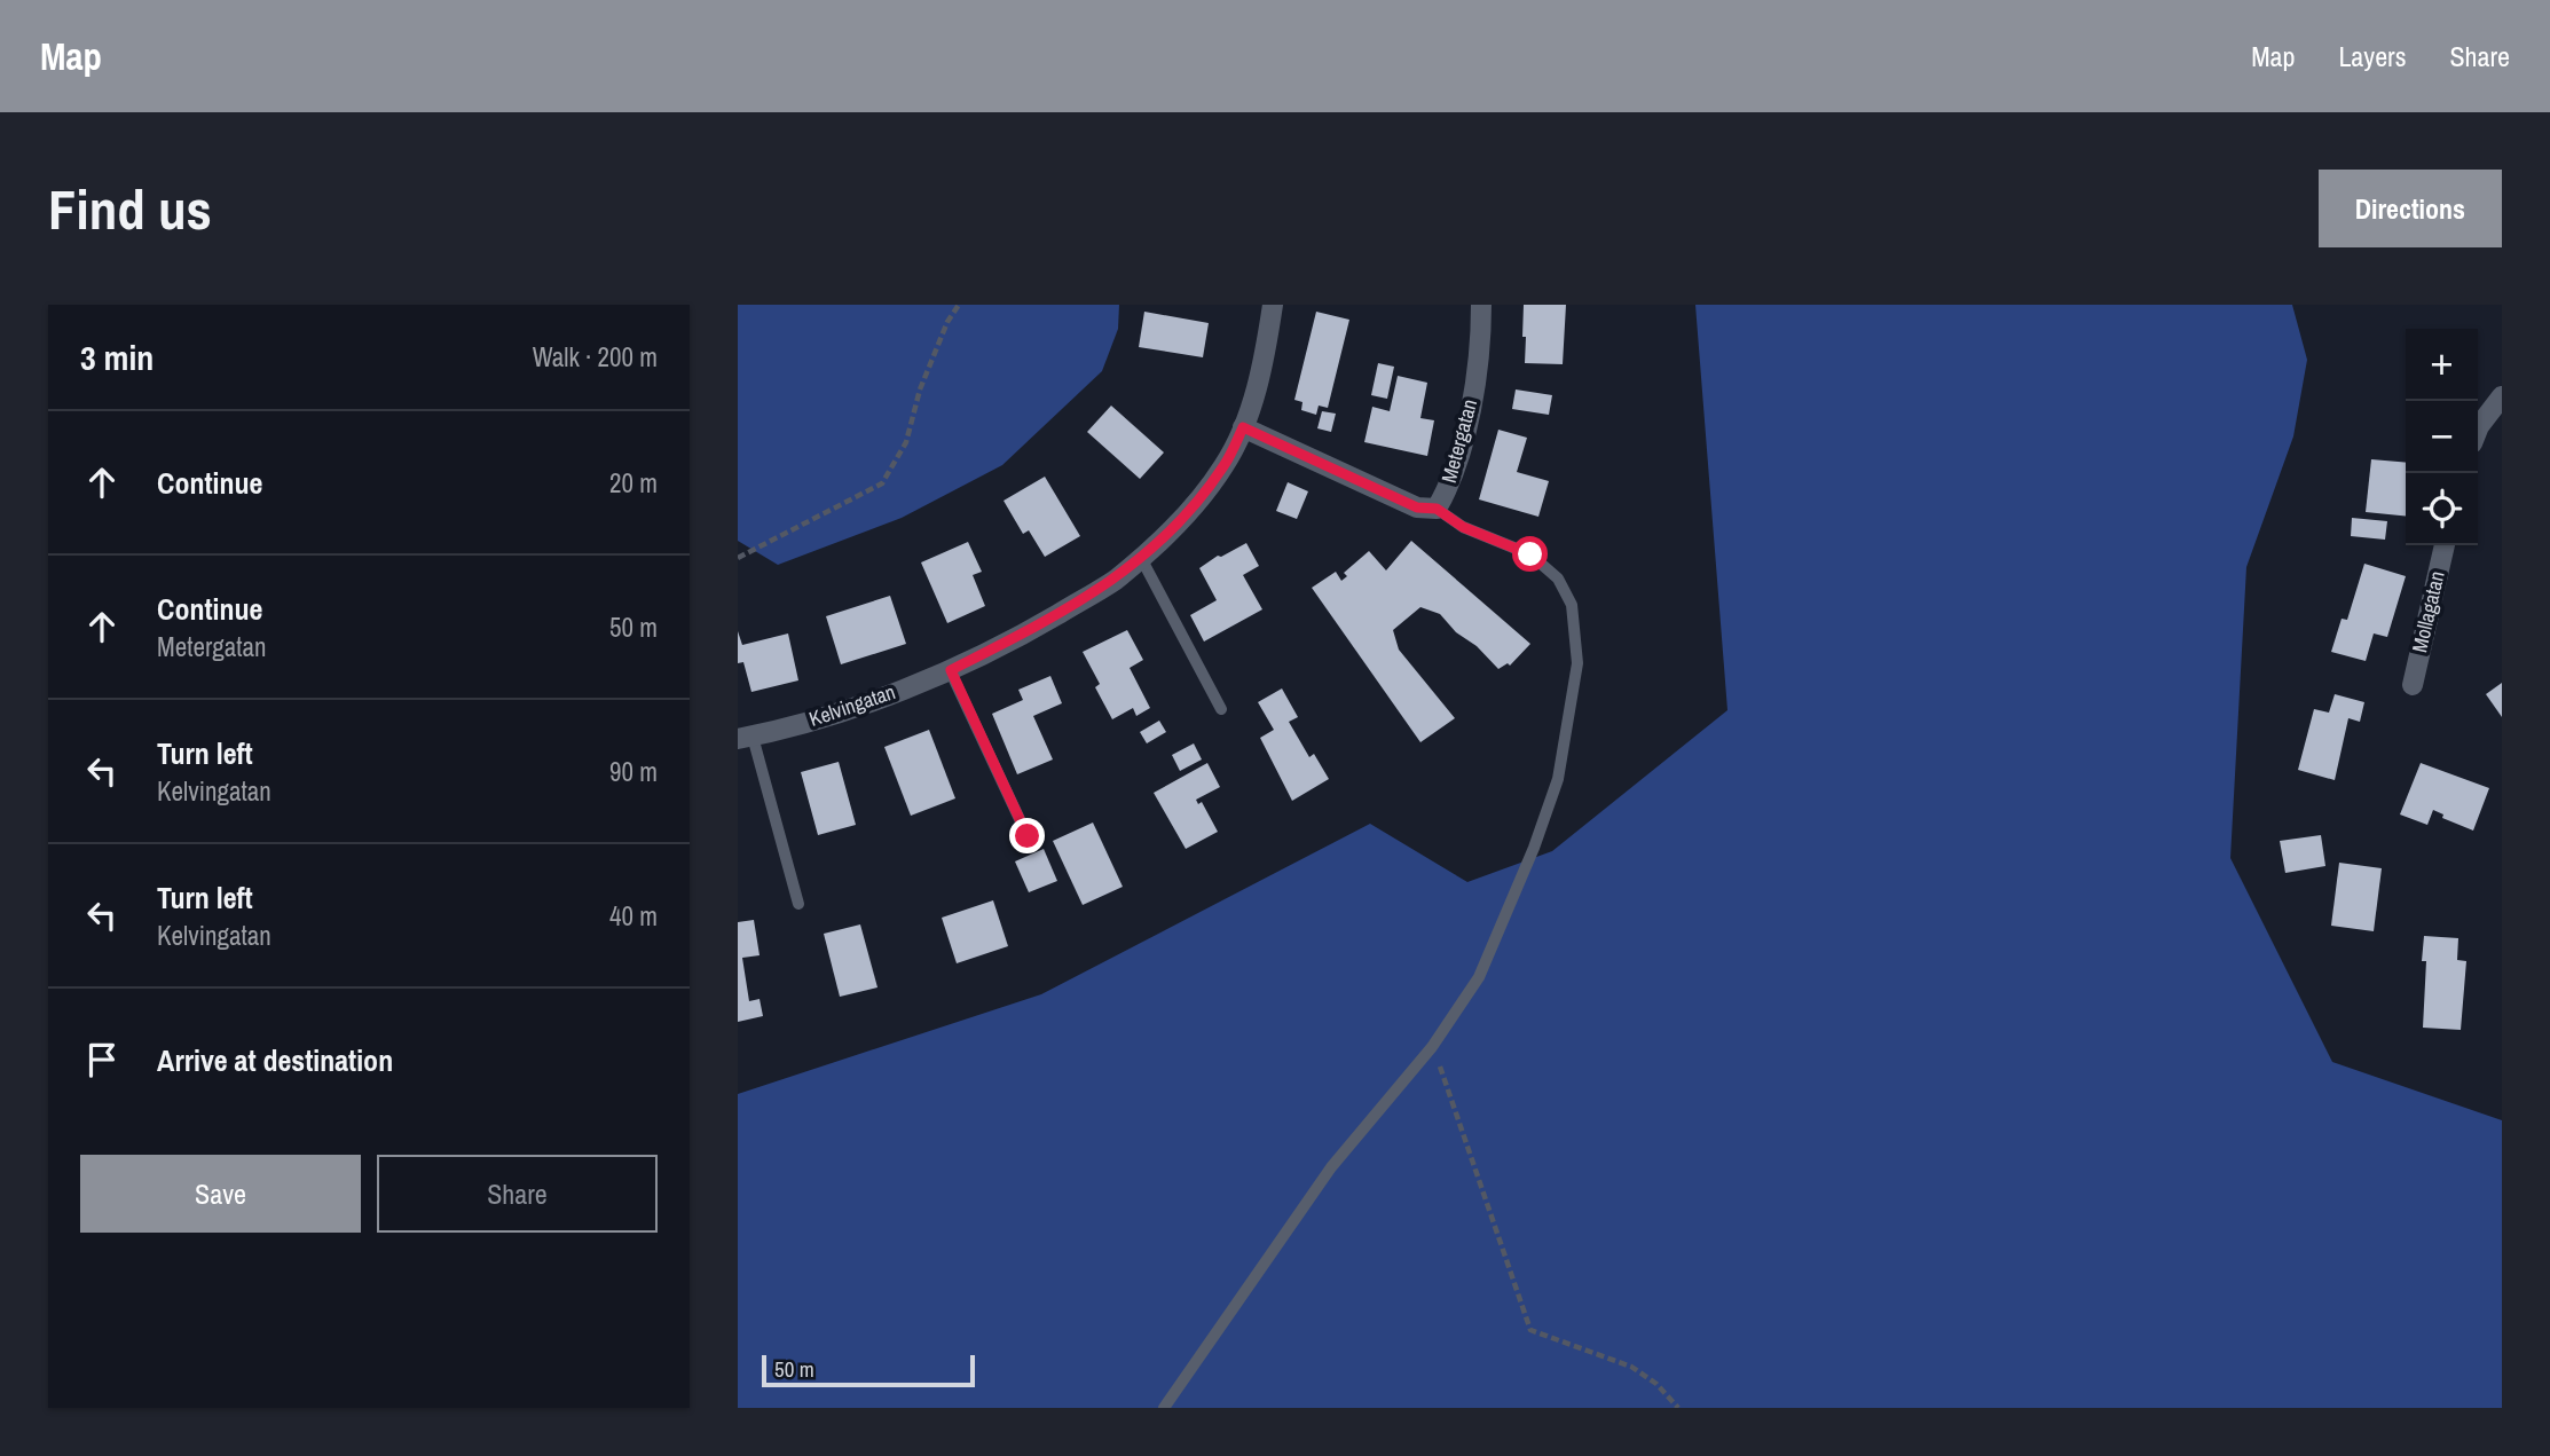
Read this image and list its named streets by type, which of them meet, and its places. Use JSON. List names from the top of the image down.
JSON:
{
  "streets": {
    "street": ["Metergatan", "Mollagatan", "Kelvingatan"]
  },
  "crossings": [
    ["Metergatan", "Kelvingatan"]
  ],
  "scale_bar": "50 m",
  "page": {
    "header": "Map",
    "nav": ["Map", "Layers", "Share"],
    "buttons": [
      "Directions",
      ["Save", "Share"]
    ],
    "title": "Find us",
    "heading": ["3 min", "Walk · 200 m"],
    "map_buttons": ["+", "−"],
    "list": [
      ["Continue", "20 m"],
      ["Continue", "Metergatan", "50 m"],
      ["Turn left", "Kelvingatan", "90 m"],
      ["Turn left", "Kelvingatan", "40 m"],
      "Arrive at destination"
    ],
    "scale": "50 m"
  }
}
